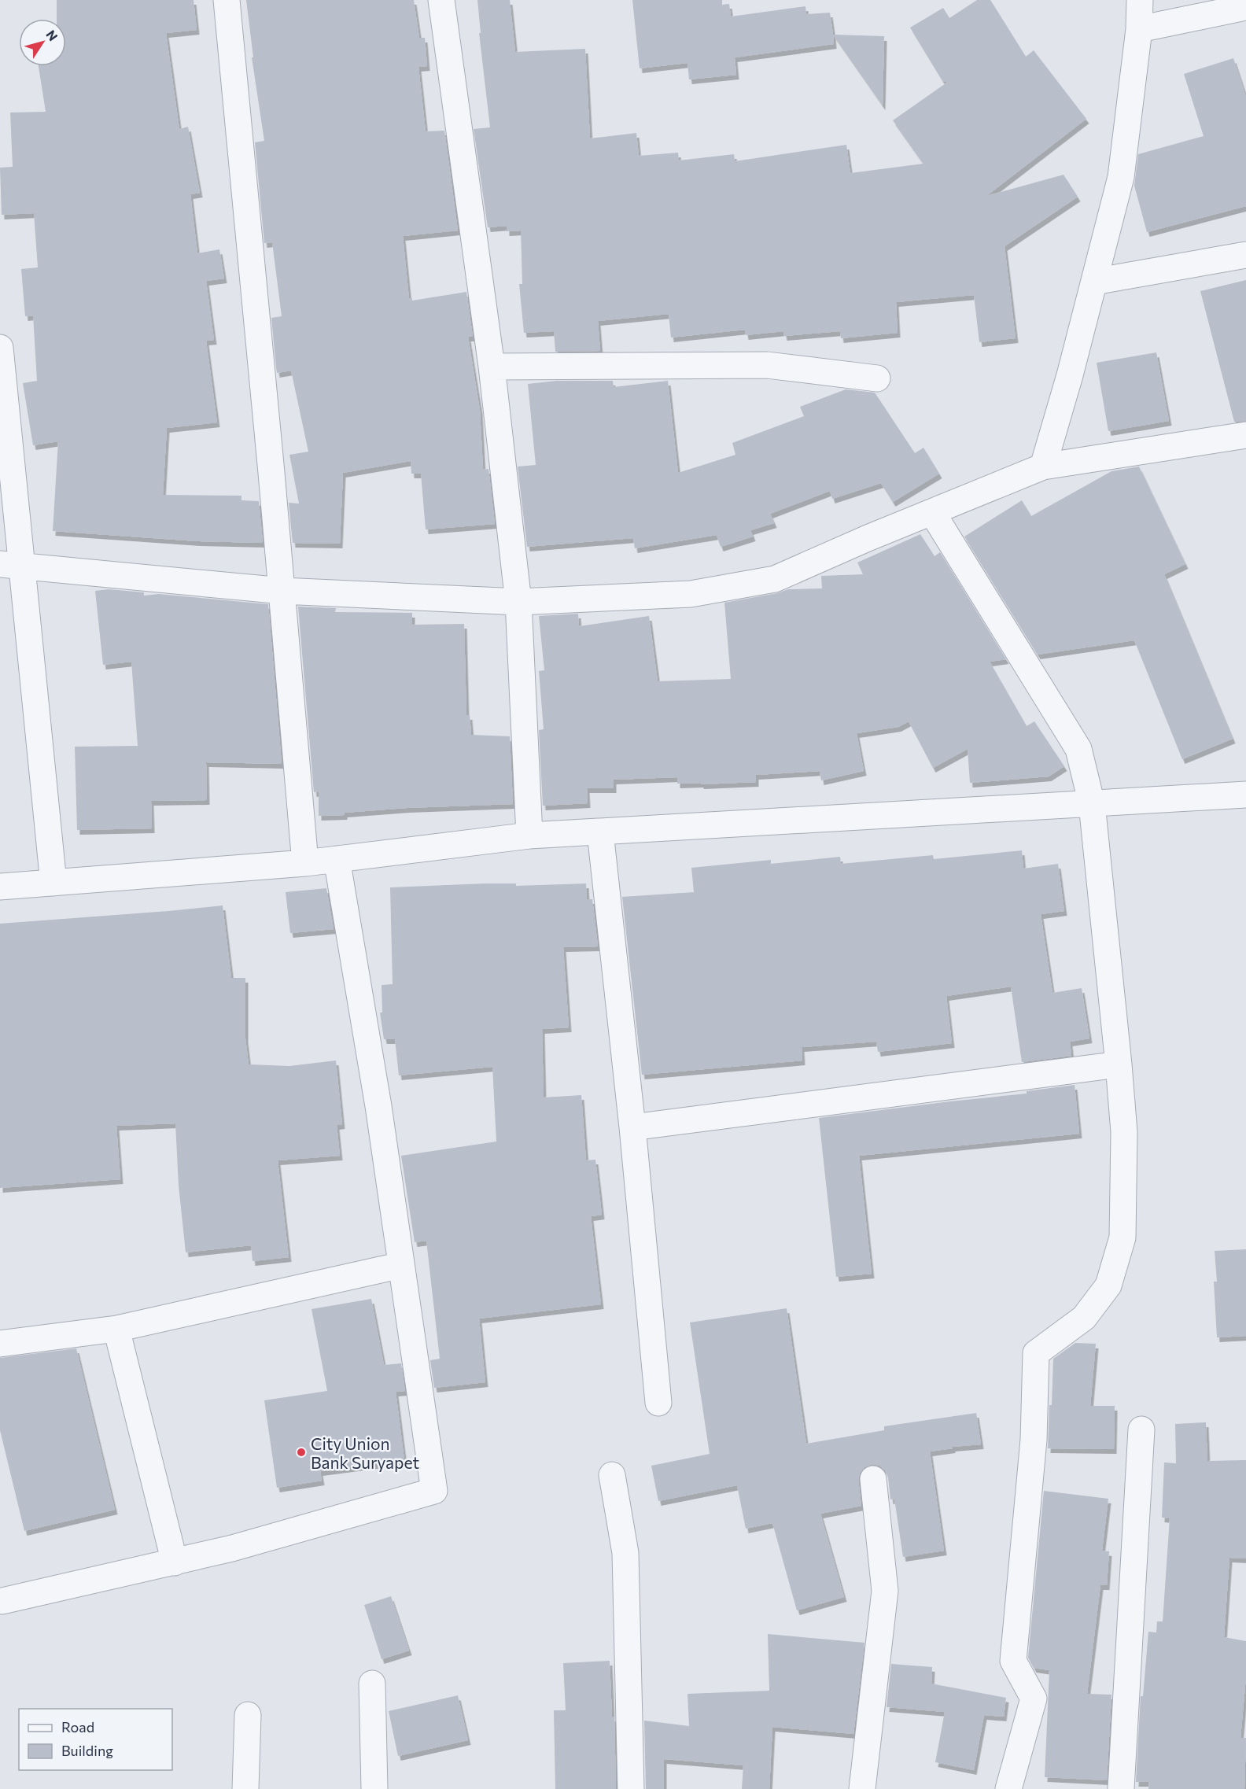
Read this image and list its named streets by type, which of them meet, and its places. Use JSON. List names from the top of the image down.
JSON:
{
  "places": ["City Union Bank Suryapet"],
  "legend": ["Road", "Building"],
  "north": "top right"
}
